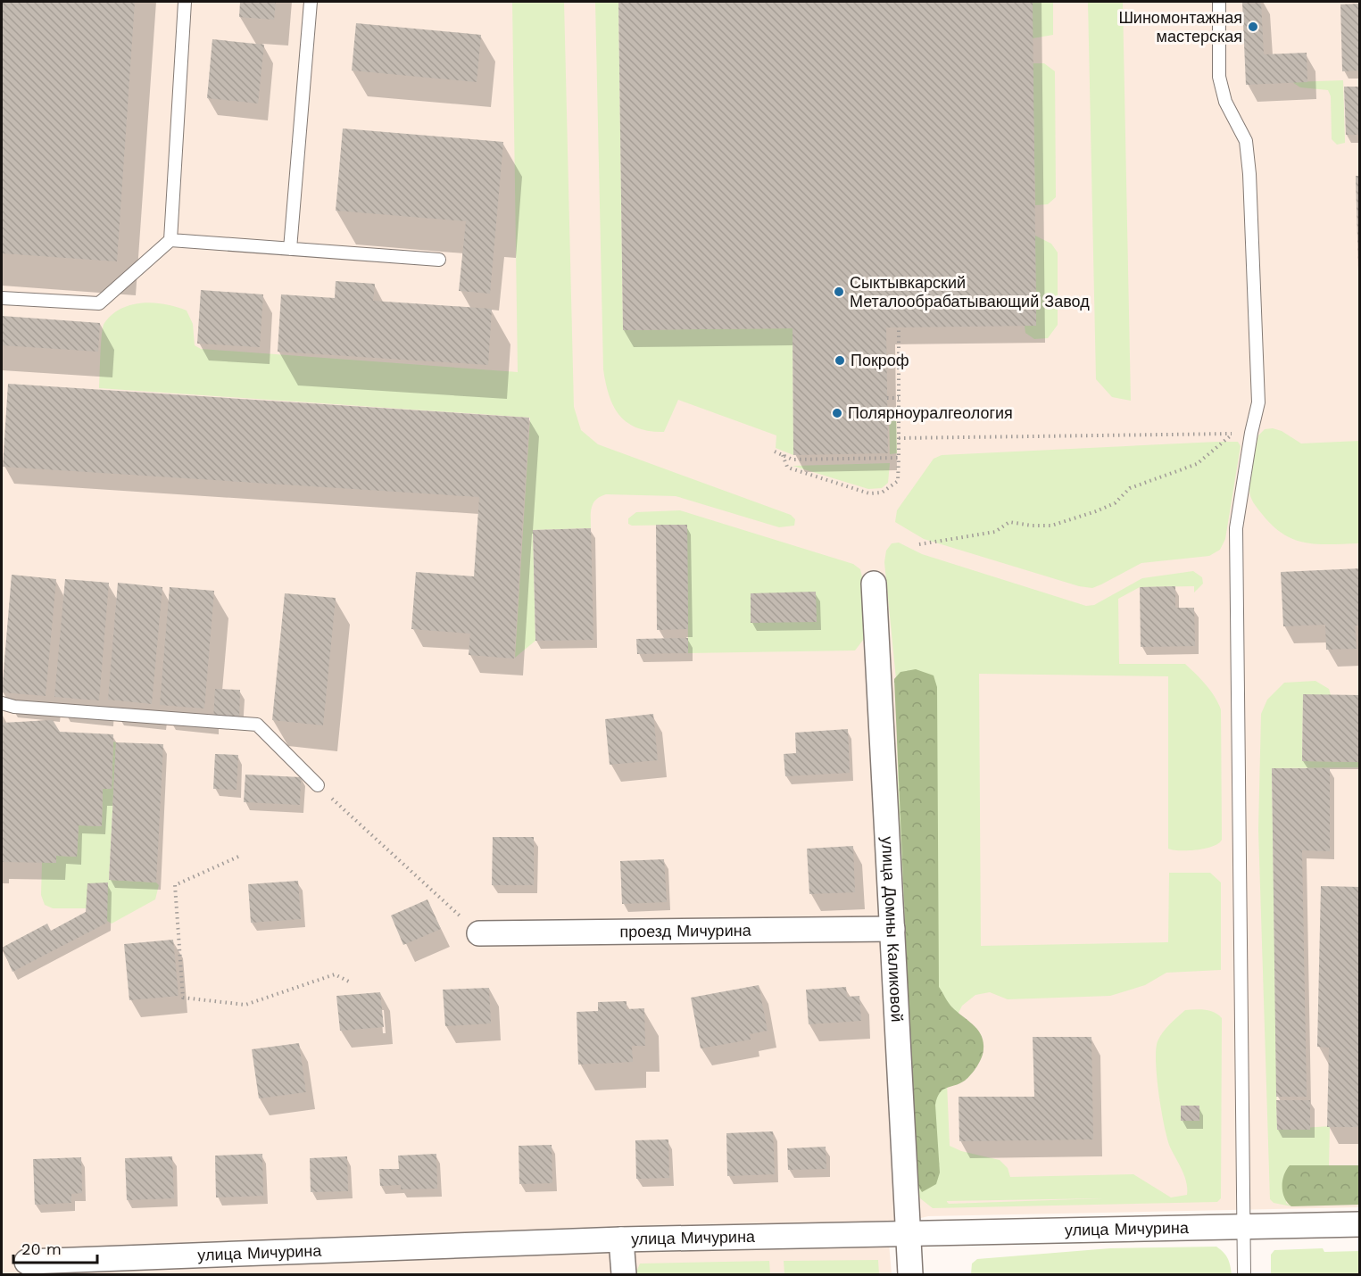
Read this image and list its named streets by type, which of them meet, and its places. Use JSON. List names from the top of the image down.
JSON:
{
  "streets": {
    "street": ["улица Домны Каликовой", "проезд Мичурина", "улица Мичурина"]
  },
  "crossings": [
    ["улица Домны Каликовой", "проезд Мичурина"],
    ["улица Домны Каликовой", "улица Мичурина"]
  ],
  "places": [
    "Шиномонтажная мастерская",
    "Сыктывкарский Металообрабатывающий Завод",
    "Покроф",
    "Полярноуралгеология"
  ],
  "scale_bar": "20 m"
}
